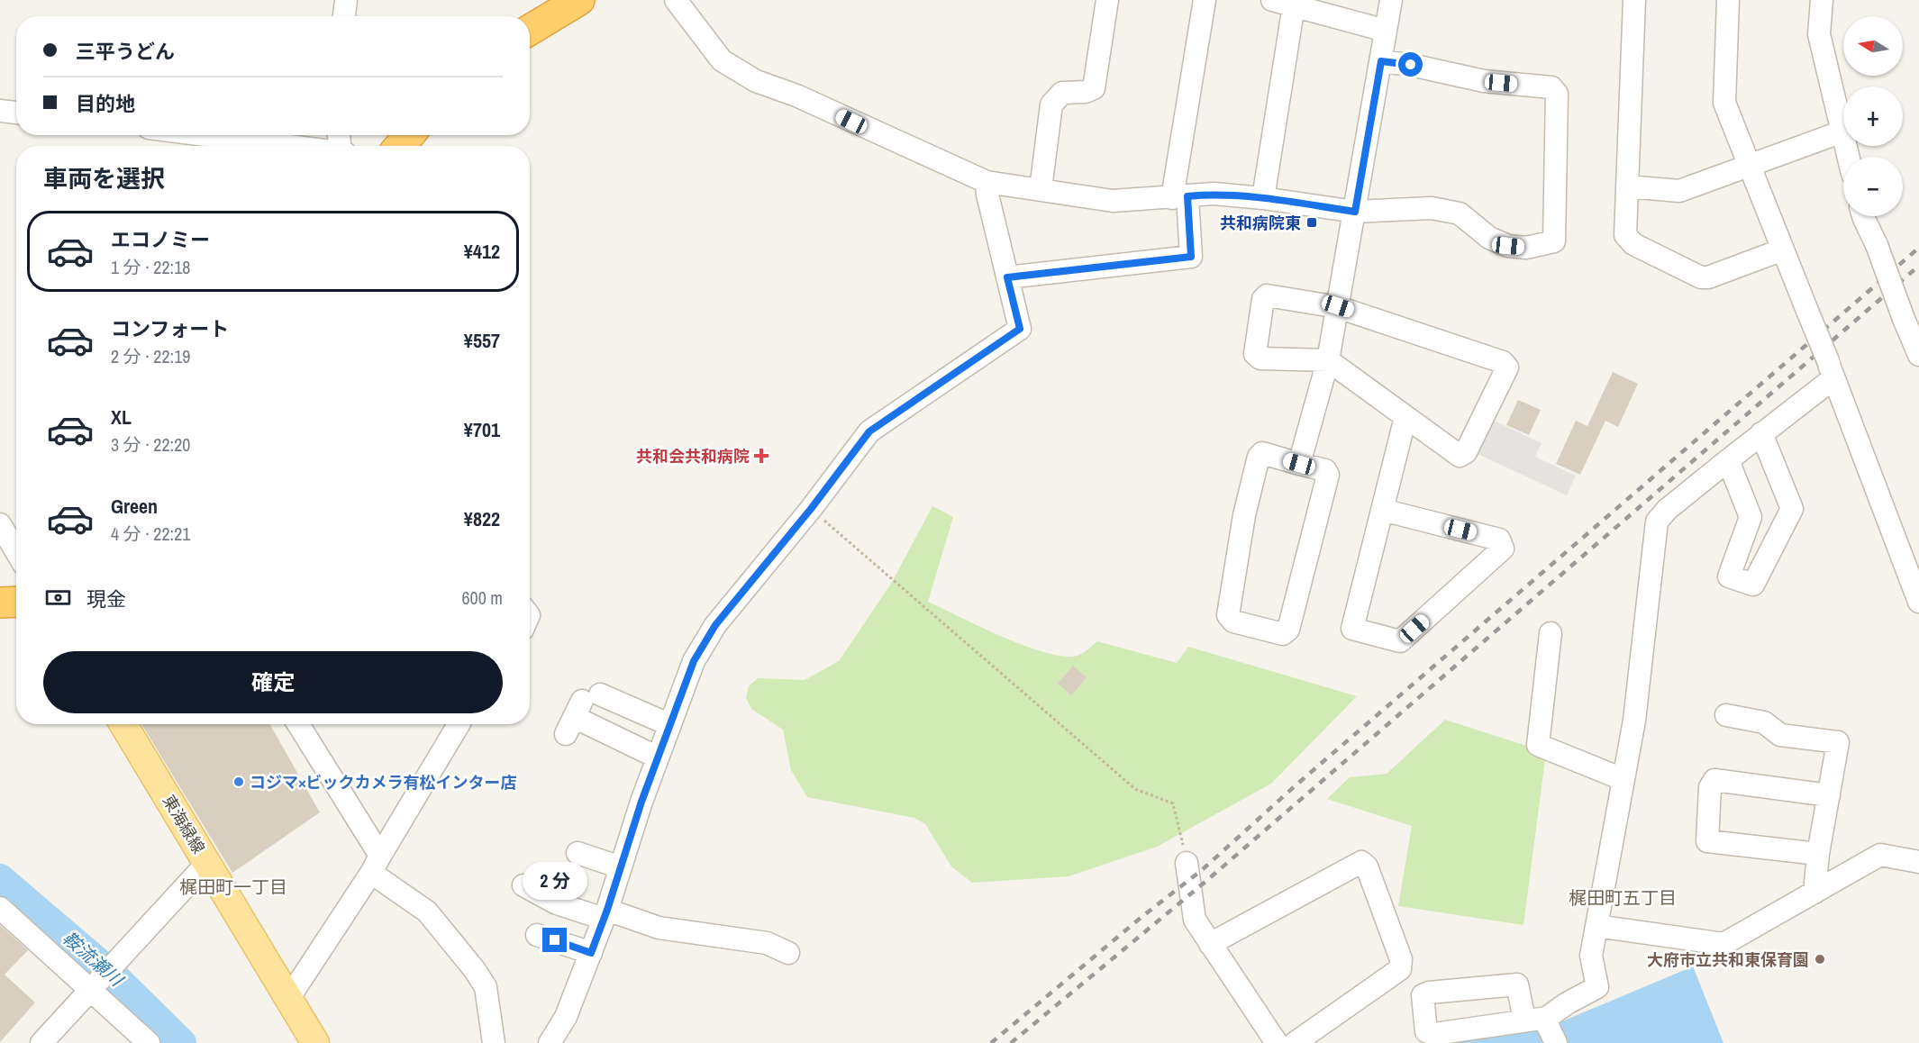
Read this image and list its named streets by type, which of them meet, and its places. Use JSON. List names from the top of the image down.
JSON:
{
  "streets": {
    "main road": ["東海緑線"]
  },
  "districts": ["梶田町一丁目", "梶田町五丁目"],
  "water": ["鞍流瀬川"],
  "places": {
    "transit": ["共和病院東"],
    "health": ["共和会共和病院"],
    "other": ["コジマ×ビックカメラ有松インター店", "大府市立共和東保育園"]
  },
  "north": "left",
  "page": {
    "map_buttons": ["+", "−"],
    "banner": ["三平うどん", "目的地"],
    "heading": "車両を選択",
    "list": [
      {
        "name": "エコノミー",
        "note": "1 分 · 22:18",
        "value": "¥412"
      },
      {
        "name": "コンフォート",
        "note": "2 分 · 22:19",
        "value": "¥557"
      },
      {
        "name": "XL",
        "note": "3 分 · 22:20",
        "value": "¥701"
      },
      {
        "name": "Green",
        "note": "4 分 · 22:21",
        "value": "¥822"
      }
    ],
    "pay": ["現金", "600 m"],
    "buttons": "確定",
    "bubble": "2 分"
  }
}
